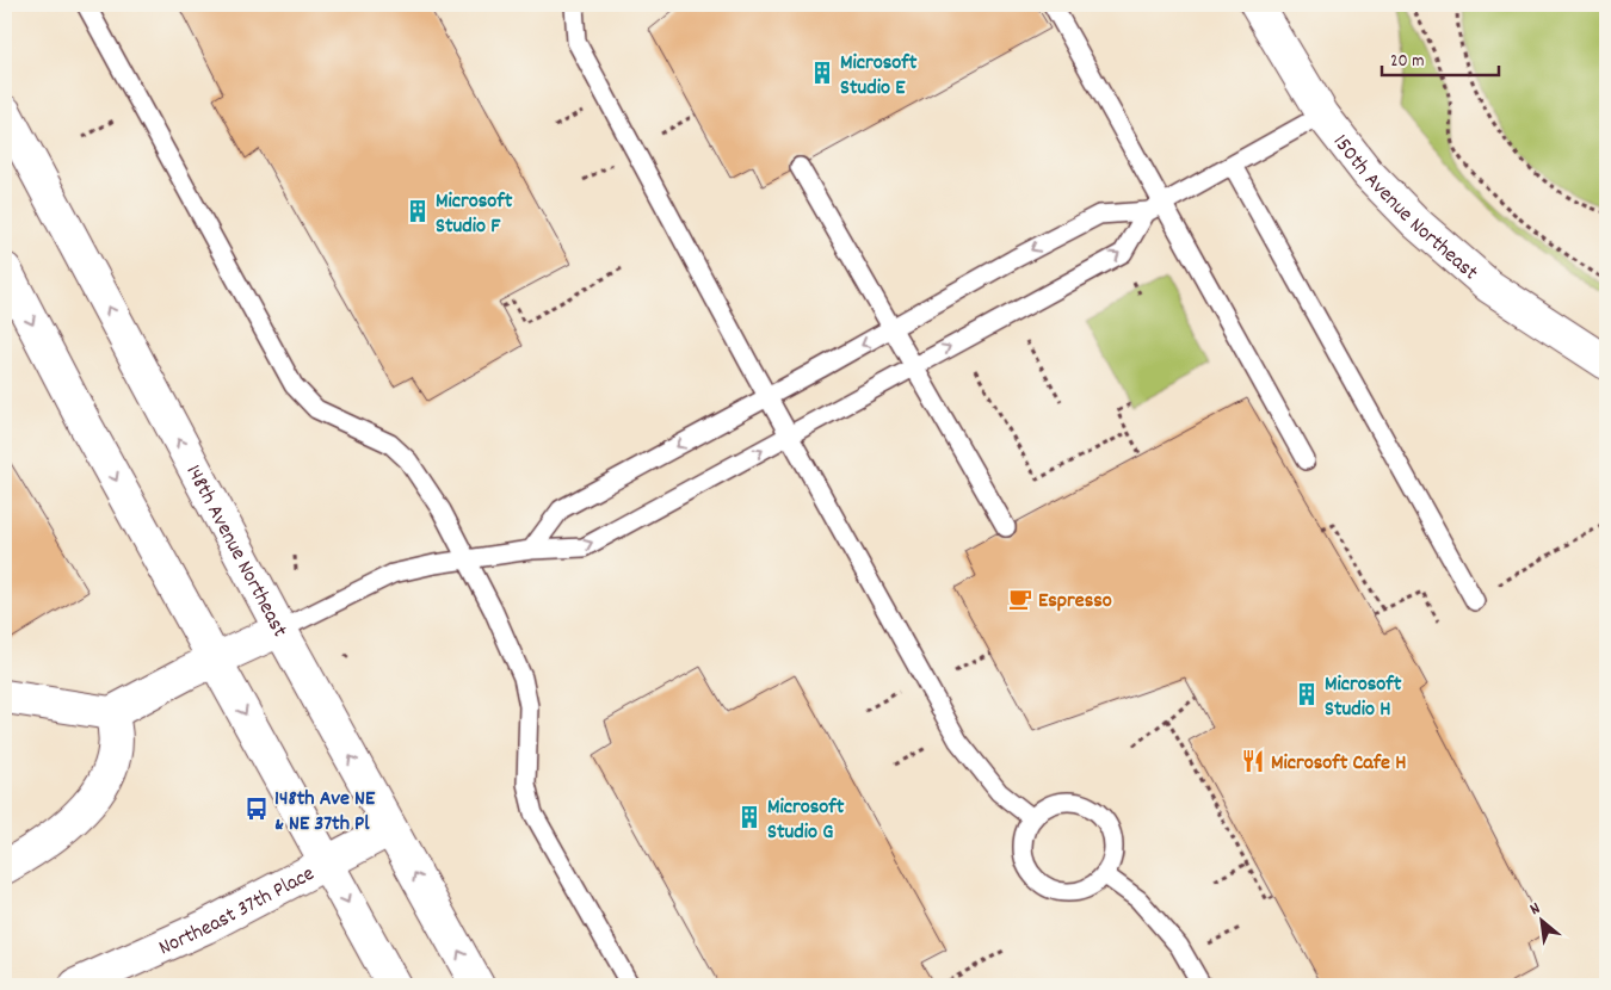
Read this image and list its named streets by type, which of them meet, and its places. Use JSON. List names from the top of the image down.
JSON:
{
  "streets": {
    "main road": ["150th Avenue Northeast", "148th Avenue Northeast", "Northeast 37th Place"]
  },
  "crossings": [
    ["148th Avenue Northeast", "Northeast 37th Place"]
  ],
  "places": {
    "building": [
      "Microsoft Studio E",
      "Microsoft Studio F",
      "Microsoft Studio H",
      "Microsoft Studio G"
    ],
    "cafe": ["Espresso"],
    "restaurant": ["Microsoft Cafe H"],
    "bus stop": ["148th Ave NE & NE 37th Pl"]
  },
  "scale_bar": "20 m",
  "north": "top left"
}
